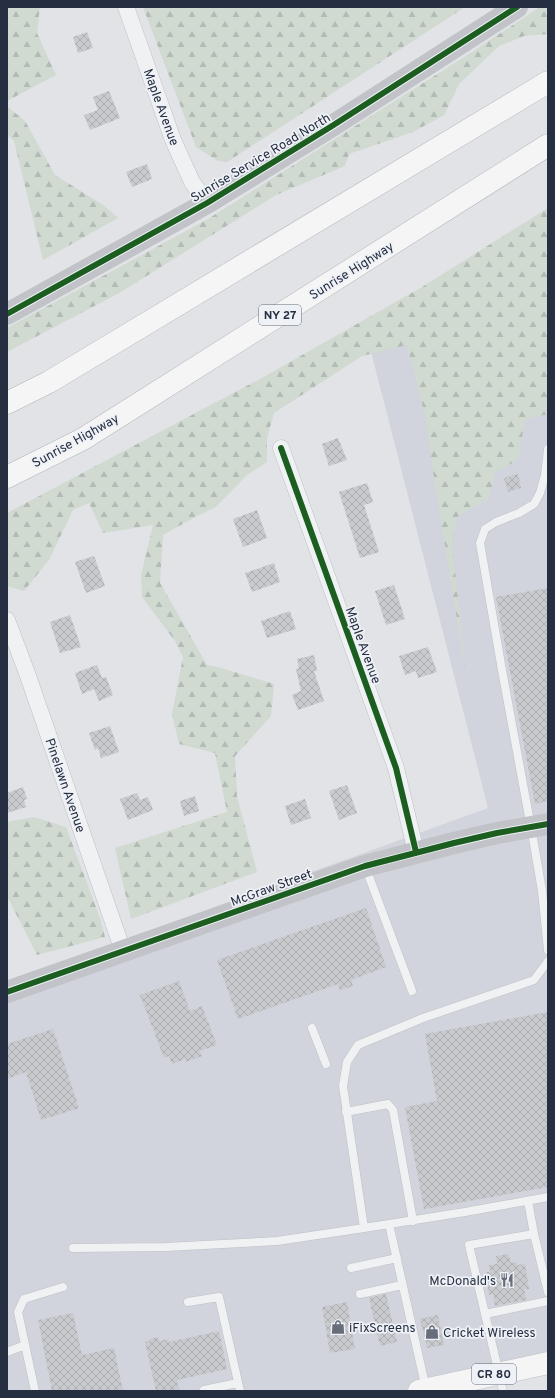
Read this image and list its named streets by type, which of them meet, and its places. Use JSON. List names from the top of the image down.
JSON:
{
  "streets": {
    "main road": ["Sunrise Highway", "NY 27", "CR 80"],
    "street": [
      "Maple Avenue",
      "Sunrise Service Road North",
      "Pinelawn Avenue",
      "McGraw Street"
    ]
  },
  "crossings": [
    ["Maple Avenue", "Sunrise Service Road North"],
    ["Maple Avenue", "McGraw Street"],
    ["Pinelawn Avenue", "McGraw Street"]
  ],
  "places": {
    "restaurant": ["McDonald's"],
    "shop": ["iFixScreens", "Cricket Wireless"]
  }
}
